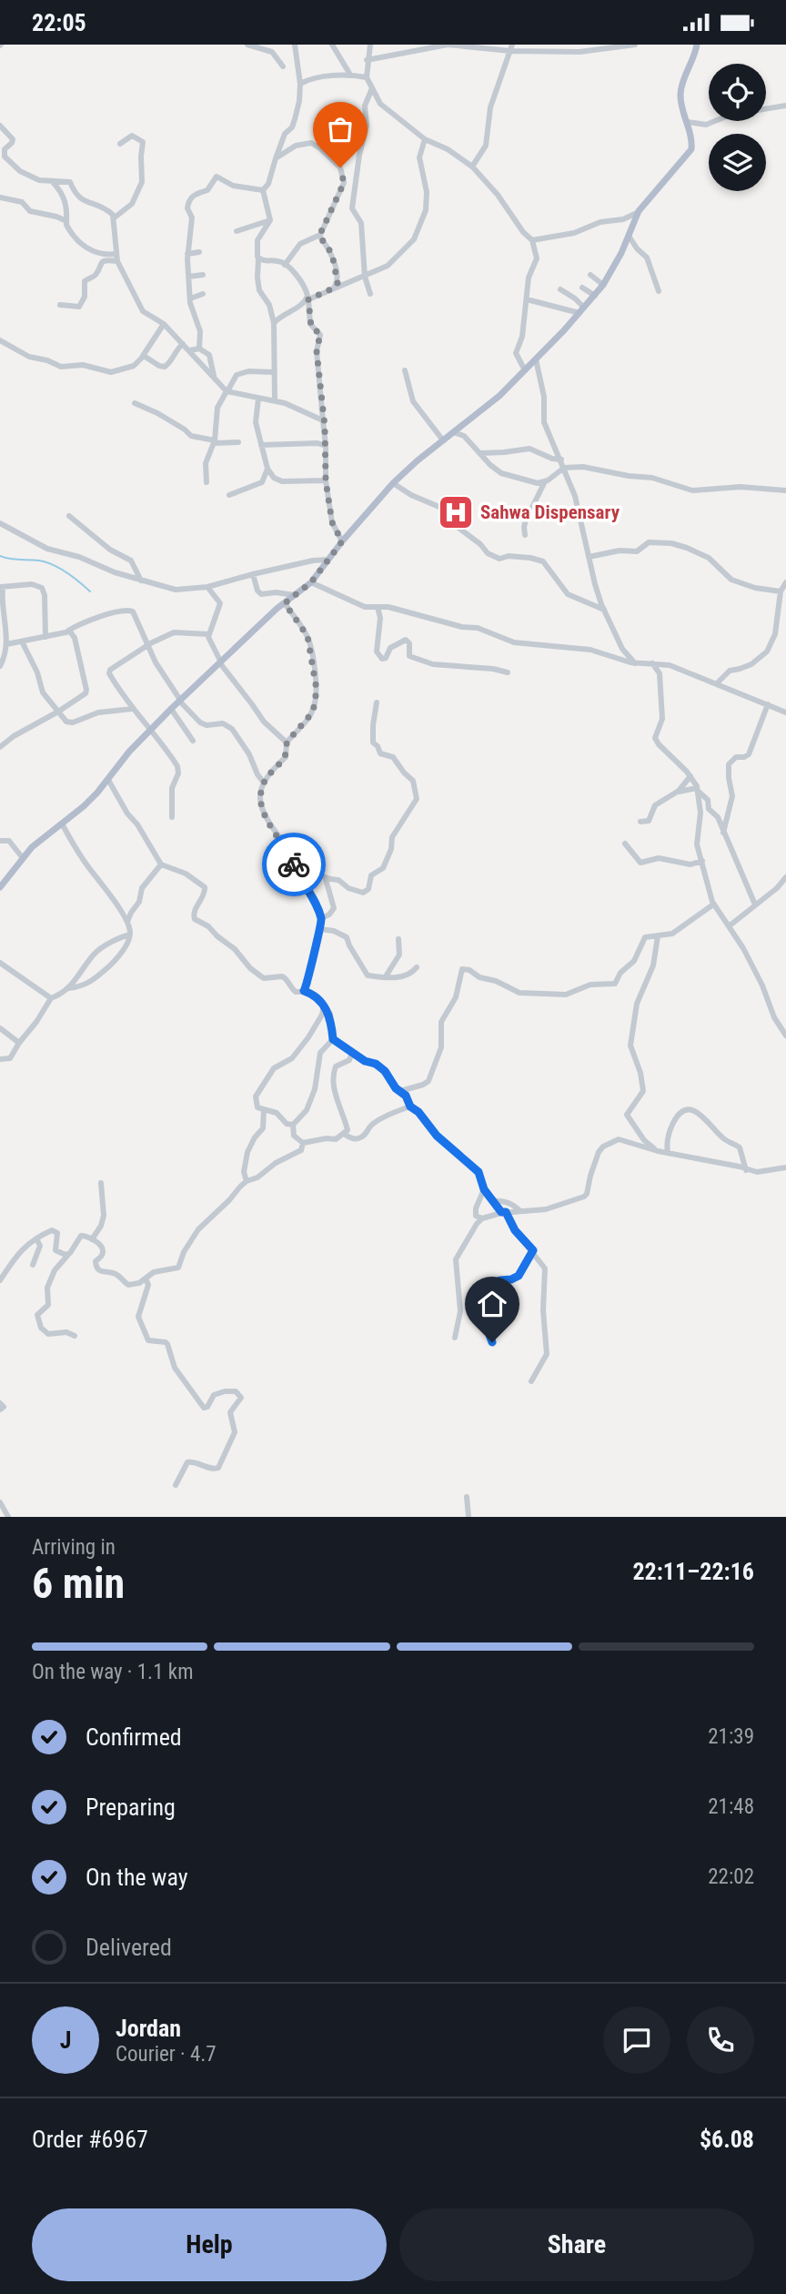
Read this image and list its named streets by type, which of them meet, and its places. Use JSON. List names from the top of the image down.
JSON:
{
  "places": {
    "hospital": ["Sahwa Dispensary"]
  },
  "page": {
    "status": "22:05",
    "heading": ["6 min", "Arriving in", "22:11–22:16"],
    "panel": [
      "Jordan",
      "Courier · 4.7",
      "Order #6967",
      "$6.08"
    ],
    "bar": "On the way · 1.1 km",
    "list": [
      ["Confirmed", "21:39"],
      ["Preparing", "21:48"],
      ["On the way", "22:02"],
      "Delivered"
    ],
    "round": "J",
    "buttons": ["Help", "Share"]
  }
}
